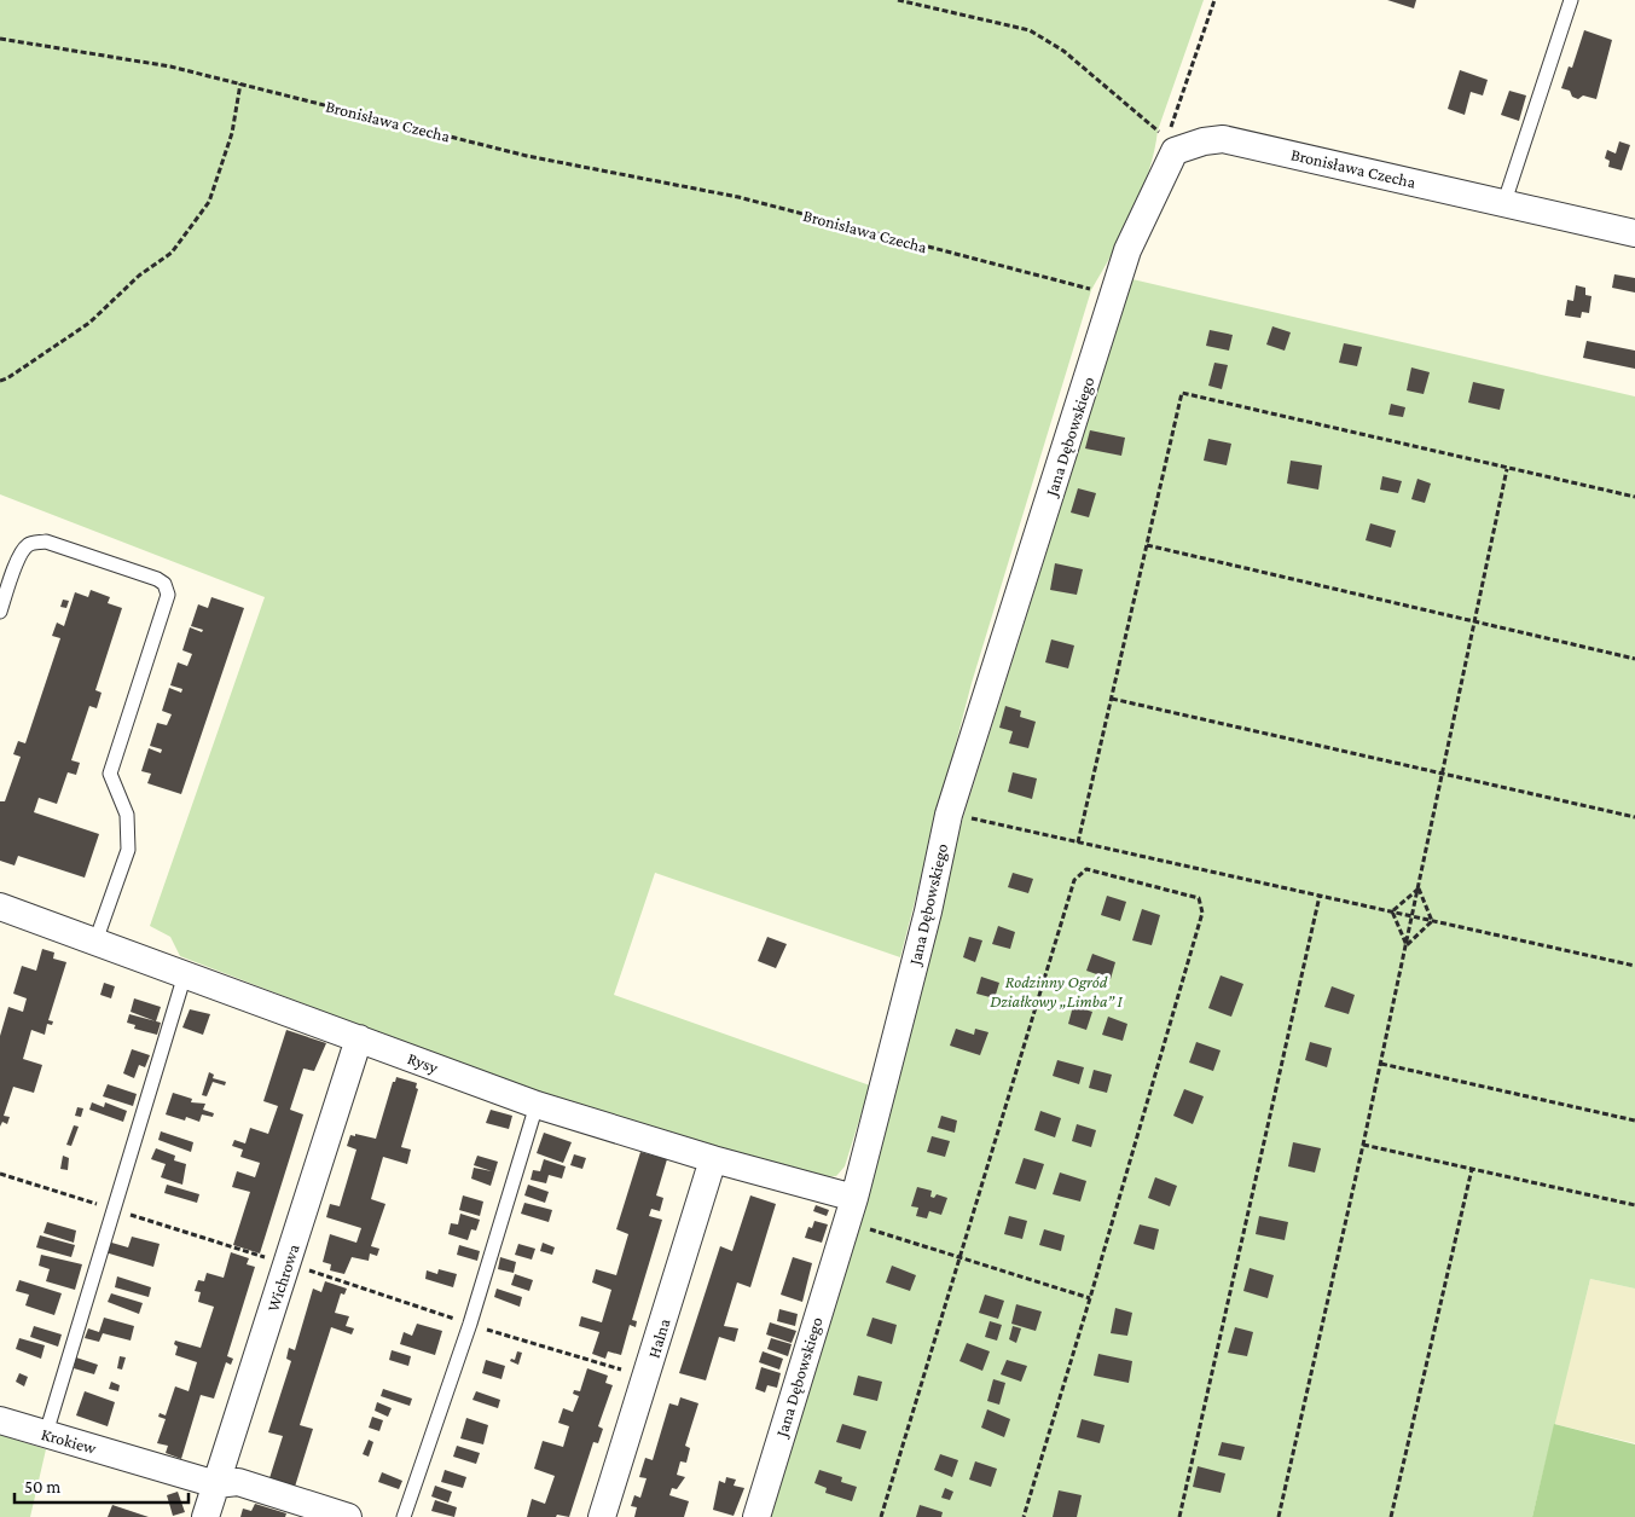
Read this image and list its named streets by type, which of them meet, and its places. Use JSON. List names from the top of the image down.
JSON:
{
  "streets": {
    "street": [
      "Bronisława Czecha",
      "Jana Dębowskiego",
      "Rysy",
      "Wichrowa",
      "Halna",
      "Krokiew"
    ]
  },
  "crossings": [
    ["Bronisława Czecha", "Jana Dębowskiego"],
    ["Jana Dębowskiego", "Rysy"],
    ["Rysy", "Wichrowa"],
    ["Rysy", "Halna"],
    ["Wichrowa", "Krokiew"]
  ],
  "parks": ["Rodzinny Ogród Działkowy „Limba” I"],
  "scale_bar": "50 m"
}
